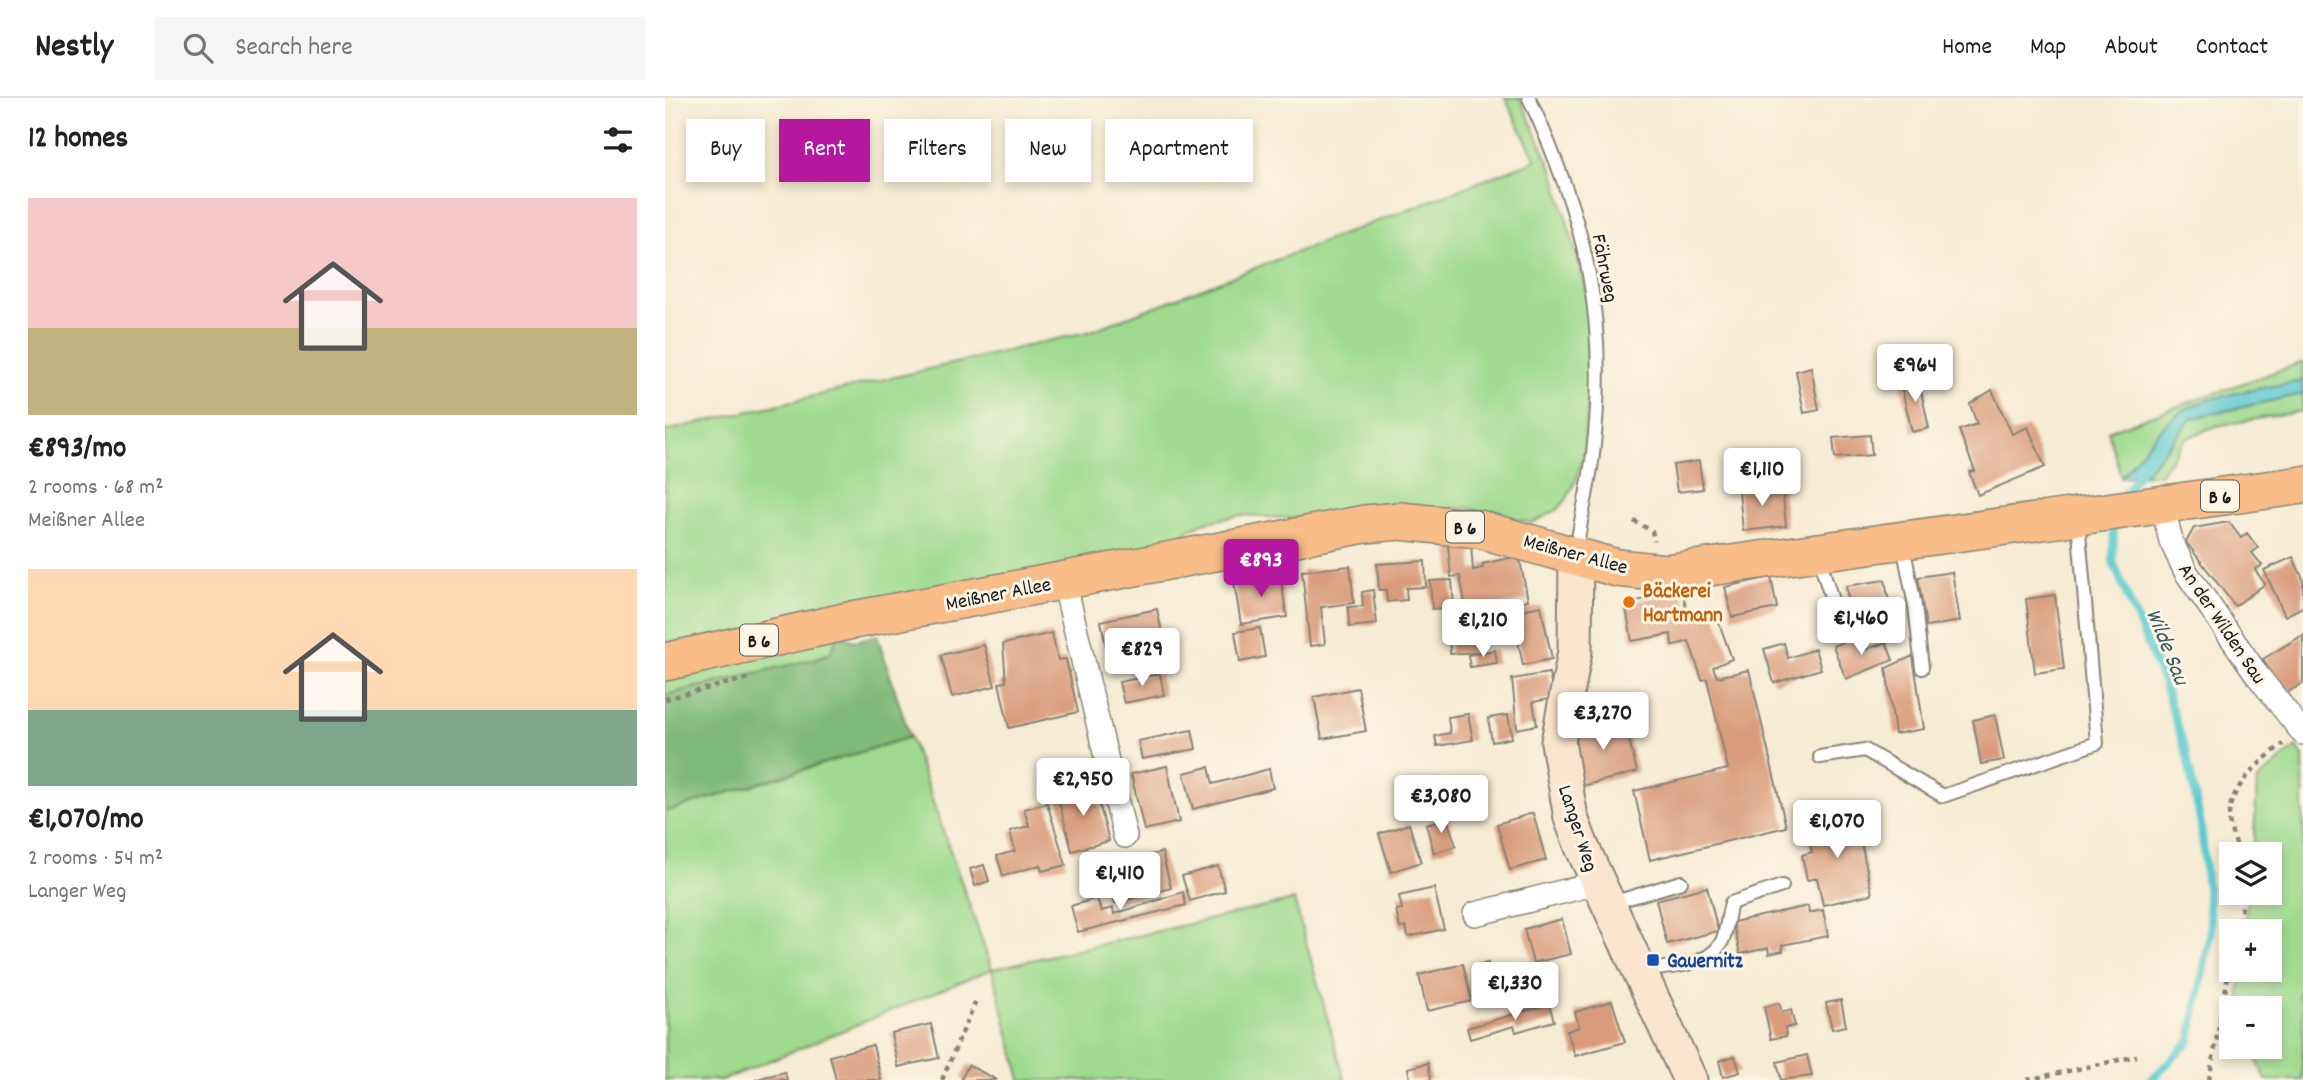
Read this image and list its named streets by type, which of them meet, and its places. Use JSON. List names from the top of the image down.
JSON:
{
  "streets": {
    "main road": ["B 6", "Meißner Allee"],
    "street": ["An der Wilden Sau", "Langer Weg"],
    "lane": ["Fährweg"]
  },
  "crossings": [
    ["Fährweg", "Meißner Allee"],
    ["Fährweg", "Langer Weg"],
    ["Meißner Allee", "An der Wilden Sau"],
    ["Meißner Allee", "Langer Weg"]
  ],
  "water": ["Wilde Sau"],
  "places": {
    "other": ["Bäckerei Hartmann"],
    "transit": ["Gauernitz"]
  },
  "page": {
    "header": "Nestly",
    "search": "Search here",
    "nav": [
      "Home",
      "Map",
      "About",
      "Contact"
    ],
    "heading": "12 homes",
    "chip": [
      "Buy",
      "Rent",
      "Filters",
      "New",
      "Apartment"
    ],
    "list": [
      {
        "name": "€893/mo",
        "note": "2 rooms · 68 m² · Meißner Allee"
      },
      {
        "name": "€1,070/mo",
        "note": "2 rooms · 54 m² · Langer Weg"
      }
    ],
    "price": [
      "€964",
      "€1,110",
      "€893",
      "€1,460",
      "€1,210",
      "€829",
      "€3,270",
      "€2,950",
      "€3,080",
      "€1,070",
      "€1,410",
      "€1,330"
    ],
    "map_buttons": ["+", "−"]
  }
}
